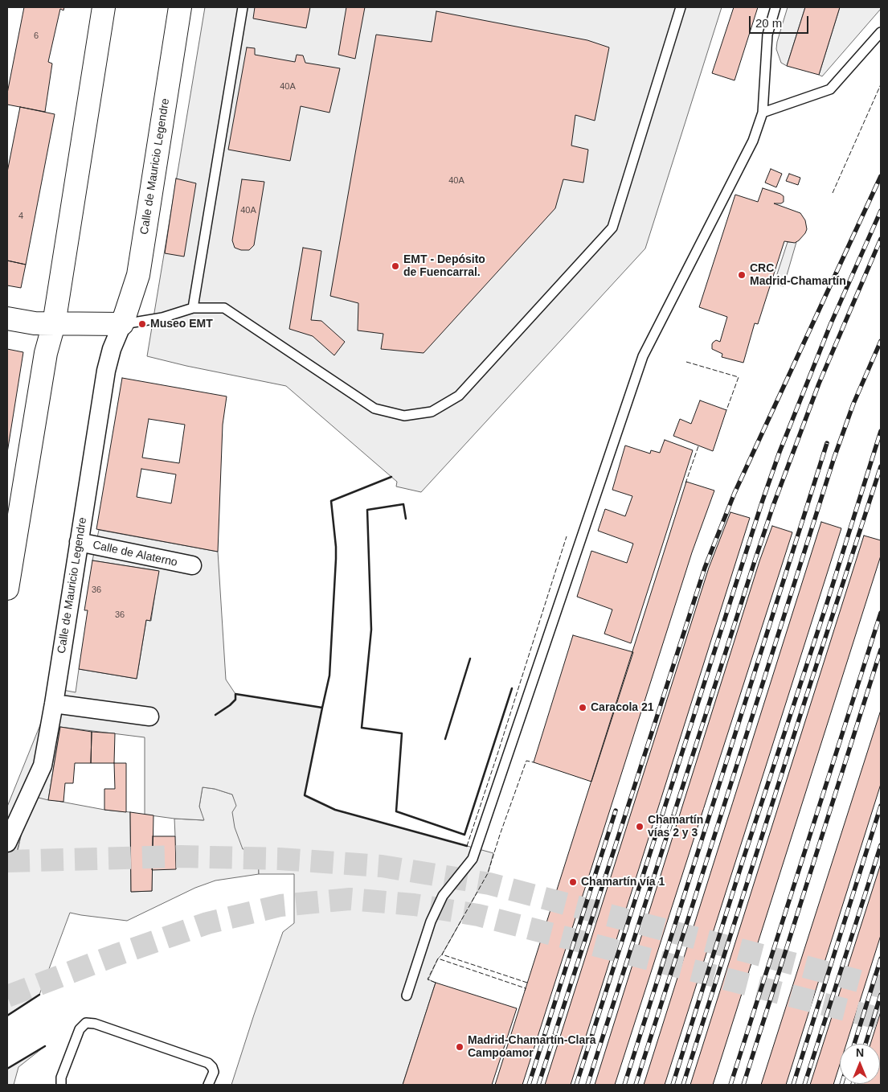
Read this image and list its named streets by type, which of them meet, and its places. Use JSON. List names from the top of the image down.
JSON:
{
  "streets": {
    "street": ["Calle de Mauricio Legendre", "Calle de Alaterno"]
  },
  "crossings": [
    ["Calle de Mauricio Legendre", "Calle de Alaterno"]
  ],
  "places": [
    "EMT - Depósito de Fuencarral.",
    "CRC Madrid-Chamartín",
    "Museo EMT",
    "Caracola 21",
    "Chamartín vías 2 y 3",
    "Chamartín vía 1",
    "Madrid-Chamartín-Clara Campoamor"
  ],
  "house_numbers": [
    "6",
    "40A",
    "40A",
    "40A",
    "4",
    "36",
    "36"
  ],
  "scale_bar": "20 m",
  "north": "top"
}
